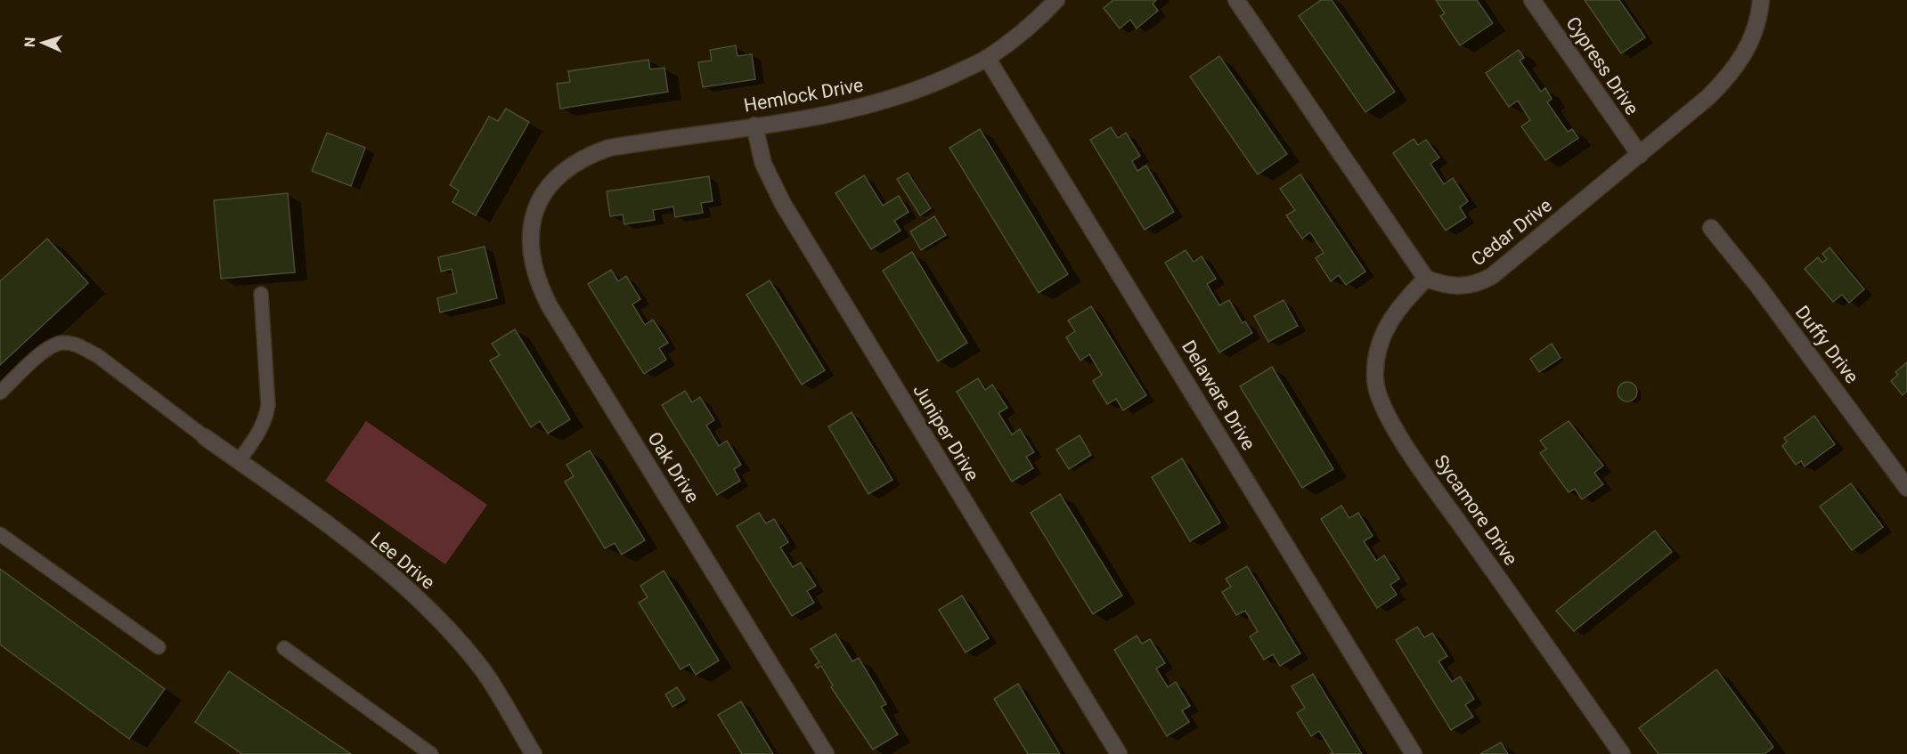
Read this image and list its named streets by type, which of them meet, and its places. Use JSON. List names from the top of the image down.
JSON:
{
  "streets": {
    "street": [
      "Cypress Drive",
      "Hemlock Drive",
      "Cedar Drive",
      "Duffy Drive",
      "Delaware Drive",
      "Juniper Drive",
      "Oak Drive",
      "Sycamore Drive",
      "Lee Drive"
    ]
  },
  "crossings": [
    ["Cypress Drive", "Cedar Drive"],
    ["Hemlock Drive", "Delaware Drive"],
    ["Hemlock Drive", "Juniper Drive"],
    ["Hemlock Drive", "Oak Drive"],
    ["Cedar Drive", "Sycamore Drive"]
  ],
  "north": "left"
}
